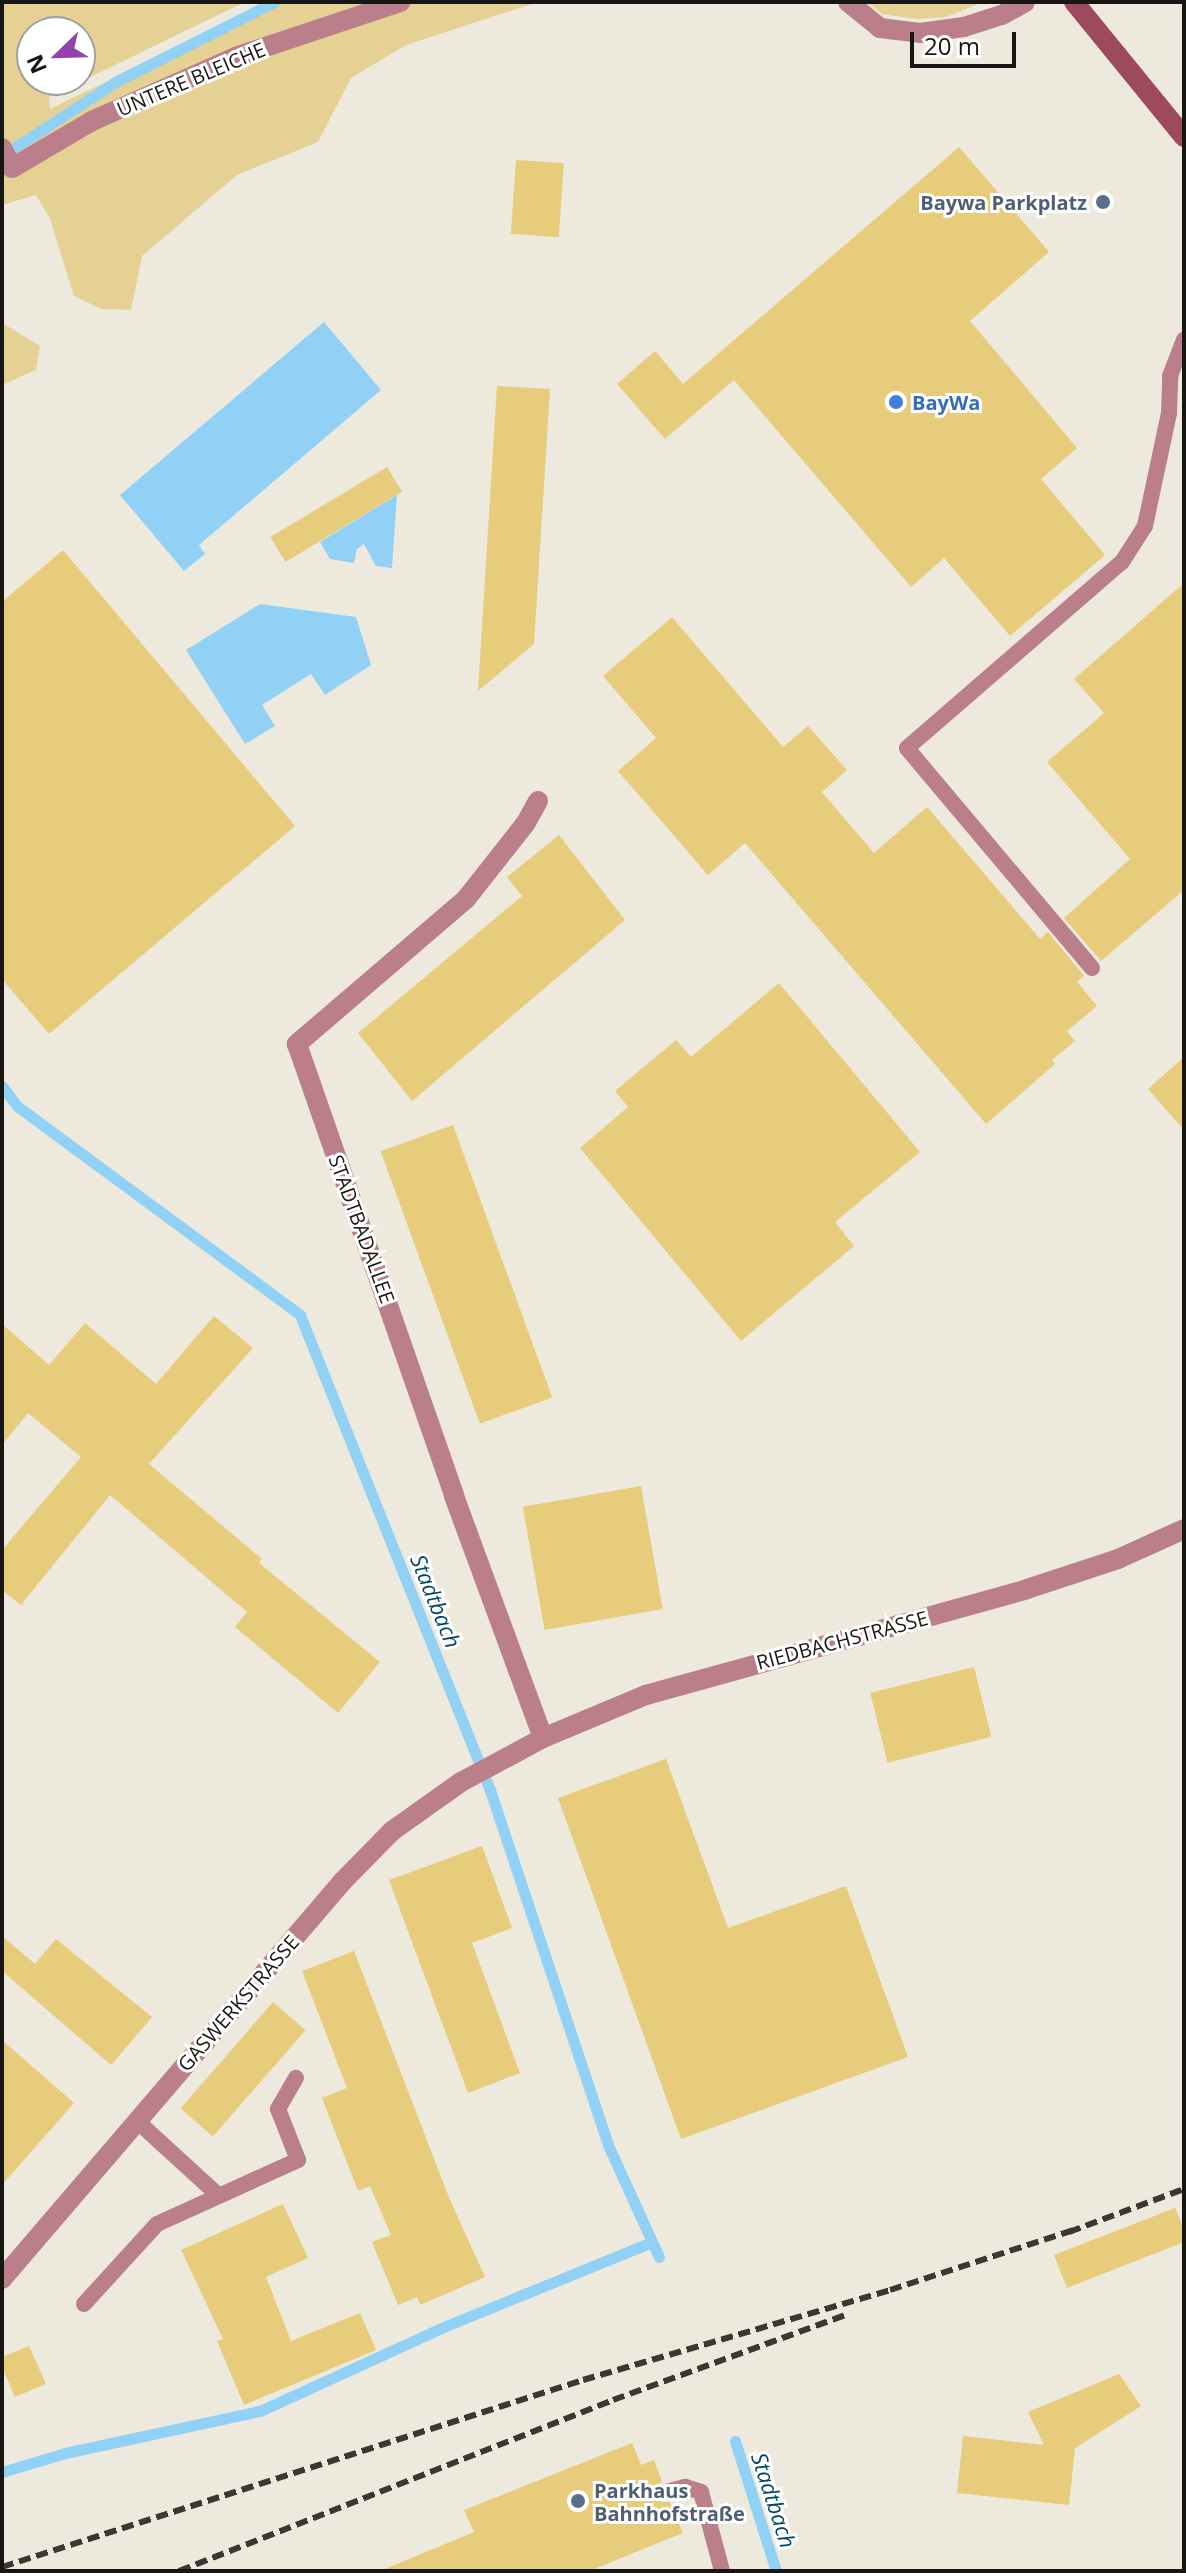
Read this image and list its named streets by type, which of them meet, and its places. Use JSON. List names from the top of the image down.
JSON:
{
  "streets": {
    "street": [
      "UNTERE BLEICHE",
      "STADTBADALLEE",
      "RIEDBACHSTRASSE",
      "GASWERKSTRASSE"
    ]
  },
  "crossings": [
    ["STADTBADALLEE", "RIEDBACHSTRASSE"],
    ["RIEDBACHSTRASSE", "GASWERKSTRASSE"]
  ],
  "water": ["Stadtbach"],
  "places": ["Baywa Parkplatz", "BayWa", "Parkhaus Bahnhofstraße"],
  "scale_bar": "20 m",
  "north": "bottom left"
}
